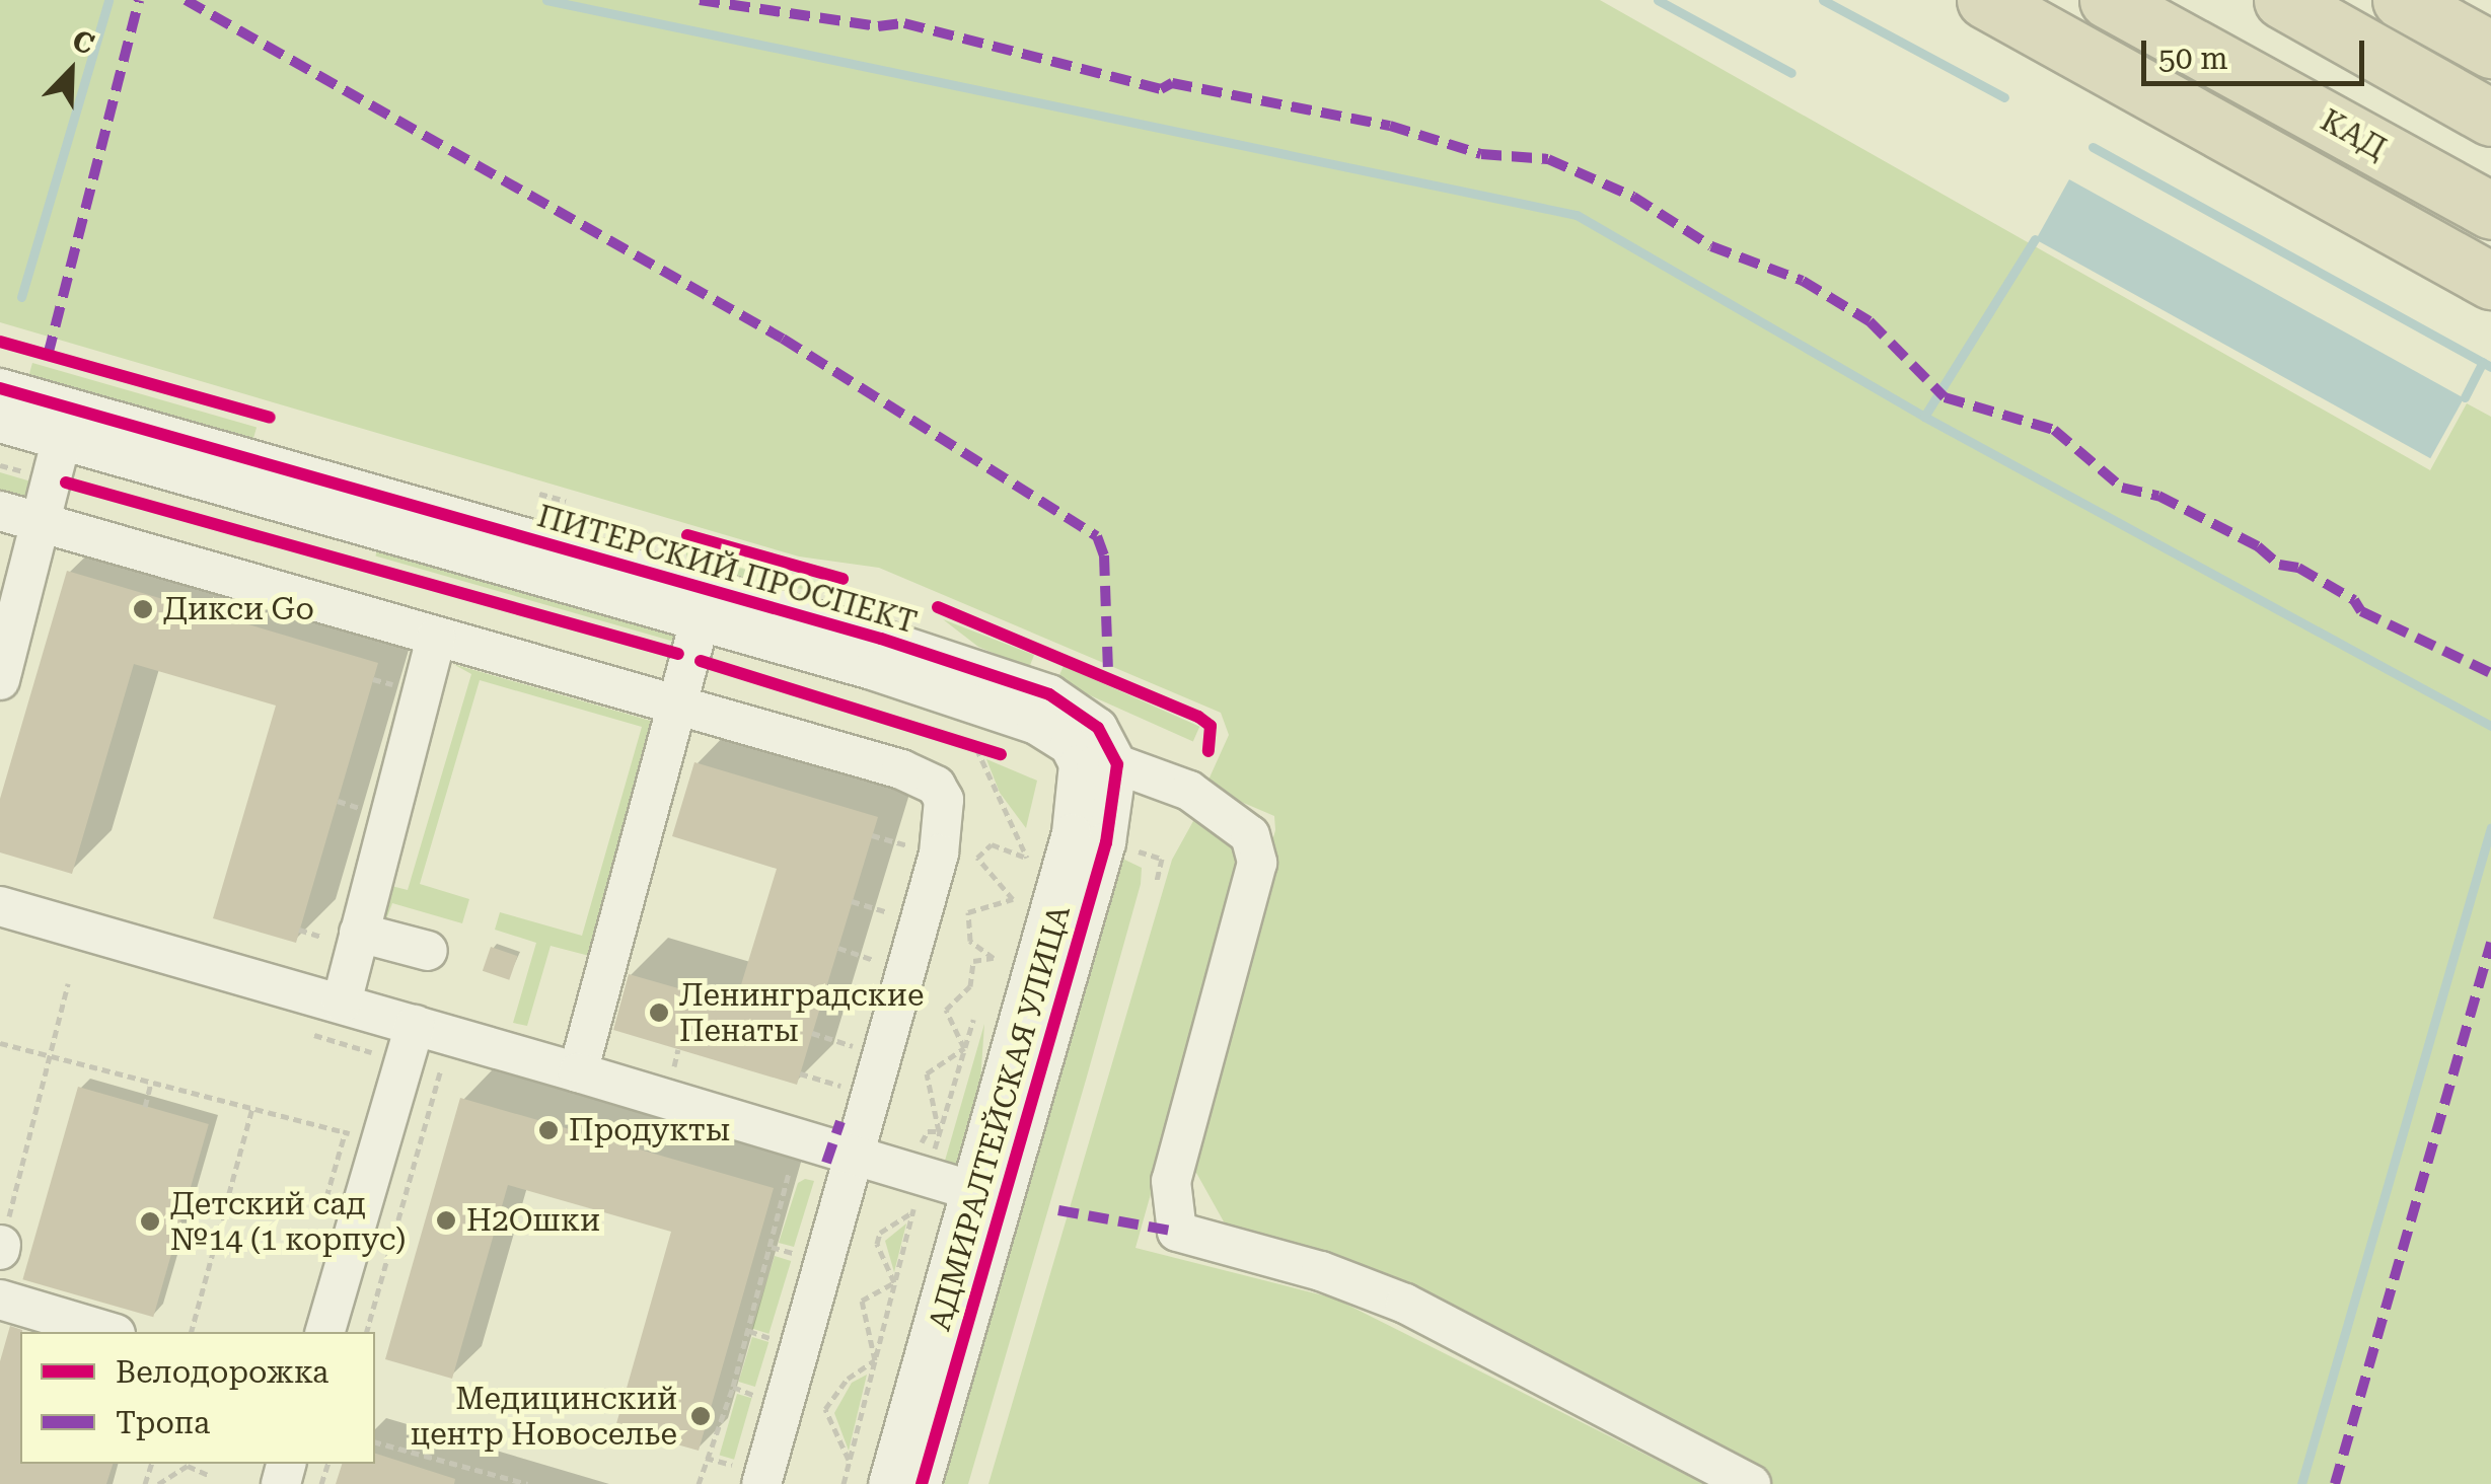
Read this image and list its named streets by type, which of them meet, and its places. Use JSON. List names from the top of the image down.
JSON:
{
  "streets": {
    "highway": ["КАД"],
    "street": ["ПИТЕРСКИЙ ПРОСПЕКТ", "АДМИРАЛТЕЙСКАЯ УЛИЦА"]
  },
  "crossings": [
    ["ПИТЕРСКИЙ ПРОСПЕКТ", "АДМИРАЛТЕЙСКАЯ УЛИЦА"]
  ],
  "places": [
    "Дикси Go",
    "Ленинградские Пенаты",
    "Продукты",
    "H2Oшки",
    "Детский сад №14 (1 корпус)",
    "Медицинский центр Новоселье"
  ],
  "legend": ["Велодорожка", "Тропа"],
  "scale_bar": "50 m",
  "north": "top right"
}
